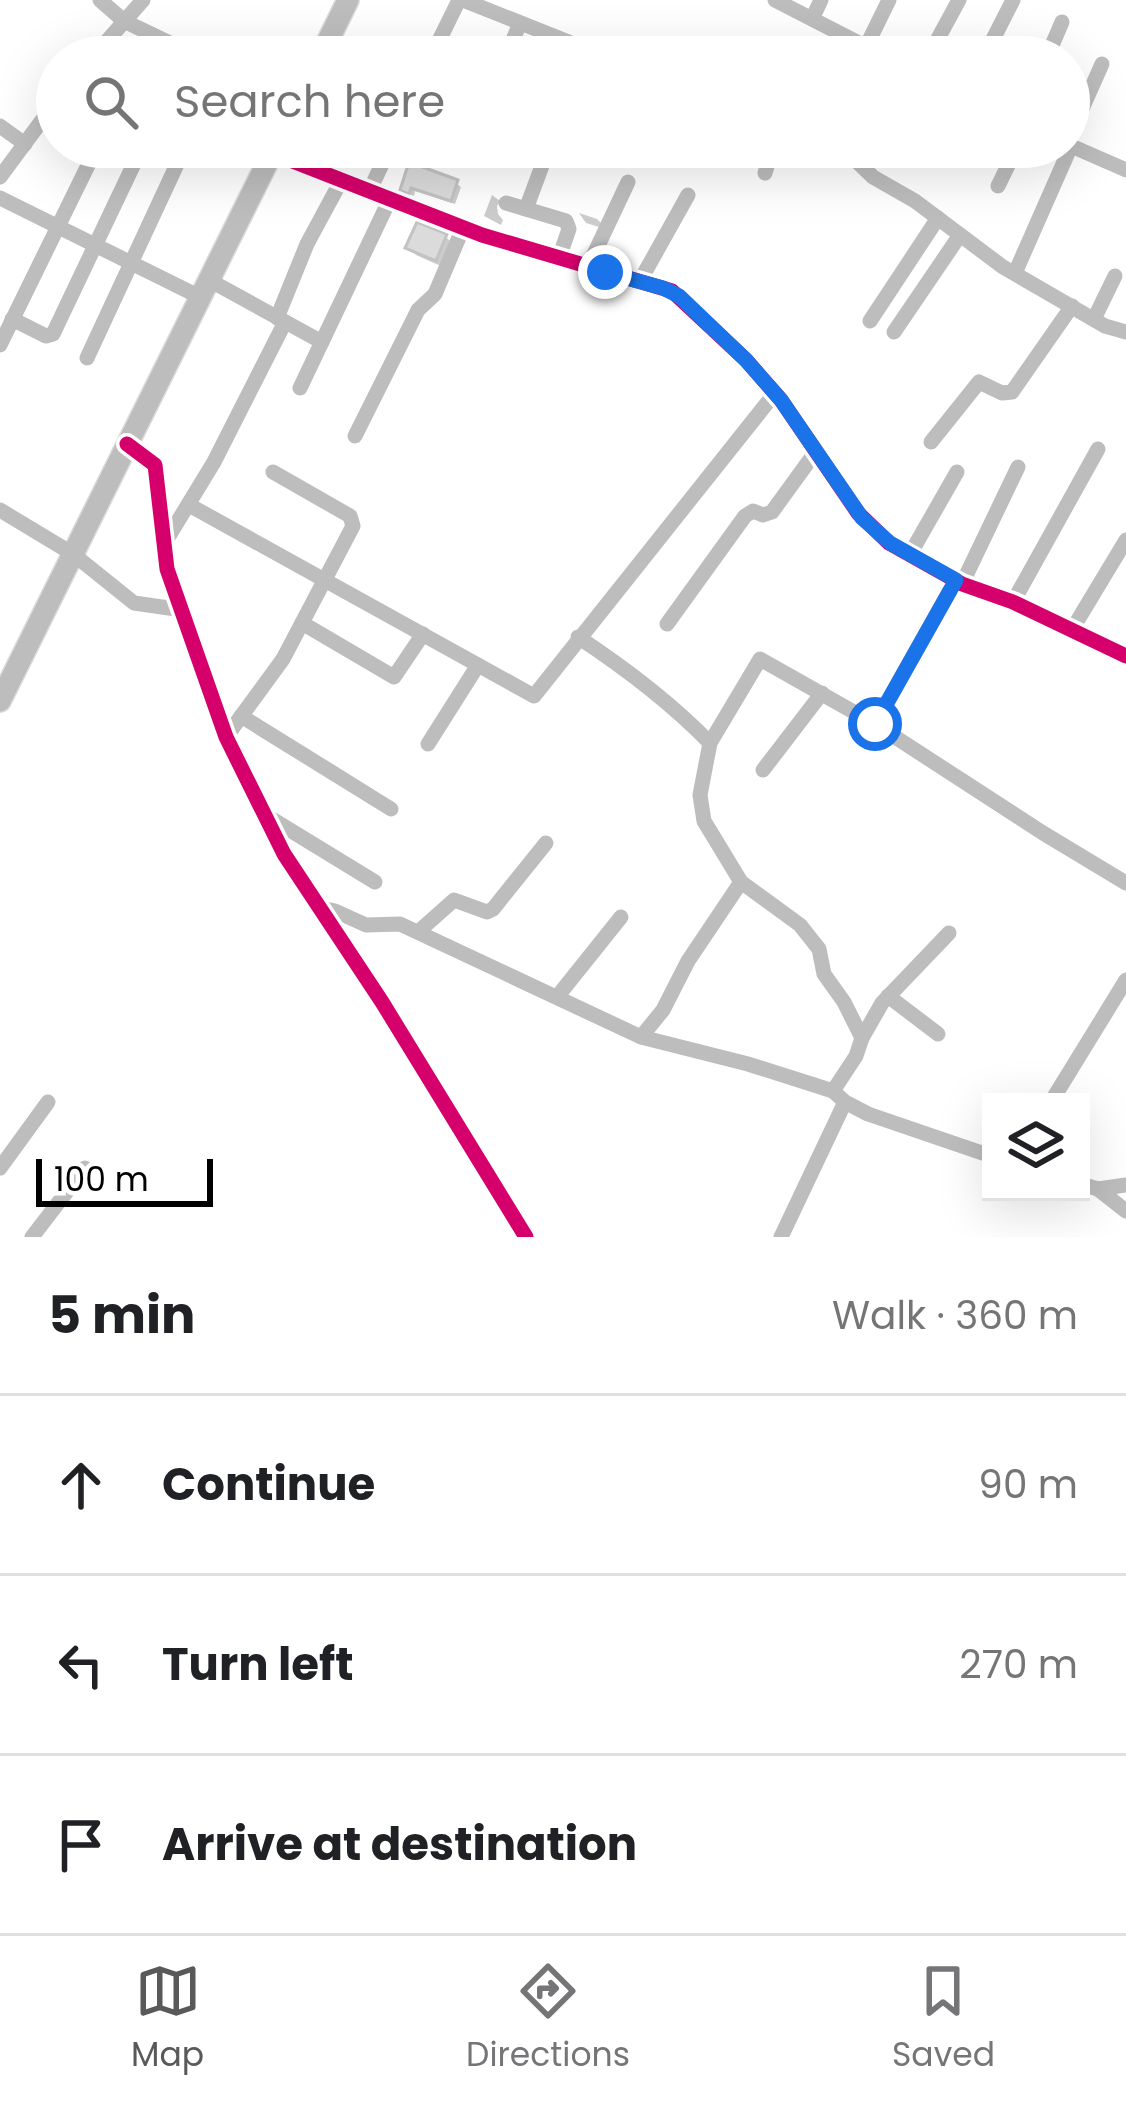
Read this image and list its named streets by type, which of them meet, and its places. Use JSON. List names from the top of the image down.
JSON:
{
  "scale_bar": "100 m",
  "page": {
    "search": "Search here",
    "scale": "100 m",
    "heading": ["5 min", "Walk · 360 m"],
    "list": [
      ["Continue", "90 m"],
      ["Turn left", "270 m"],
      "Arrive at destination"
    ],
    "nav": ["Map", "Directions", "Saved"]
  }
}
